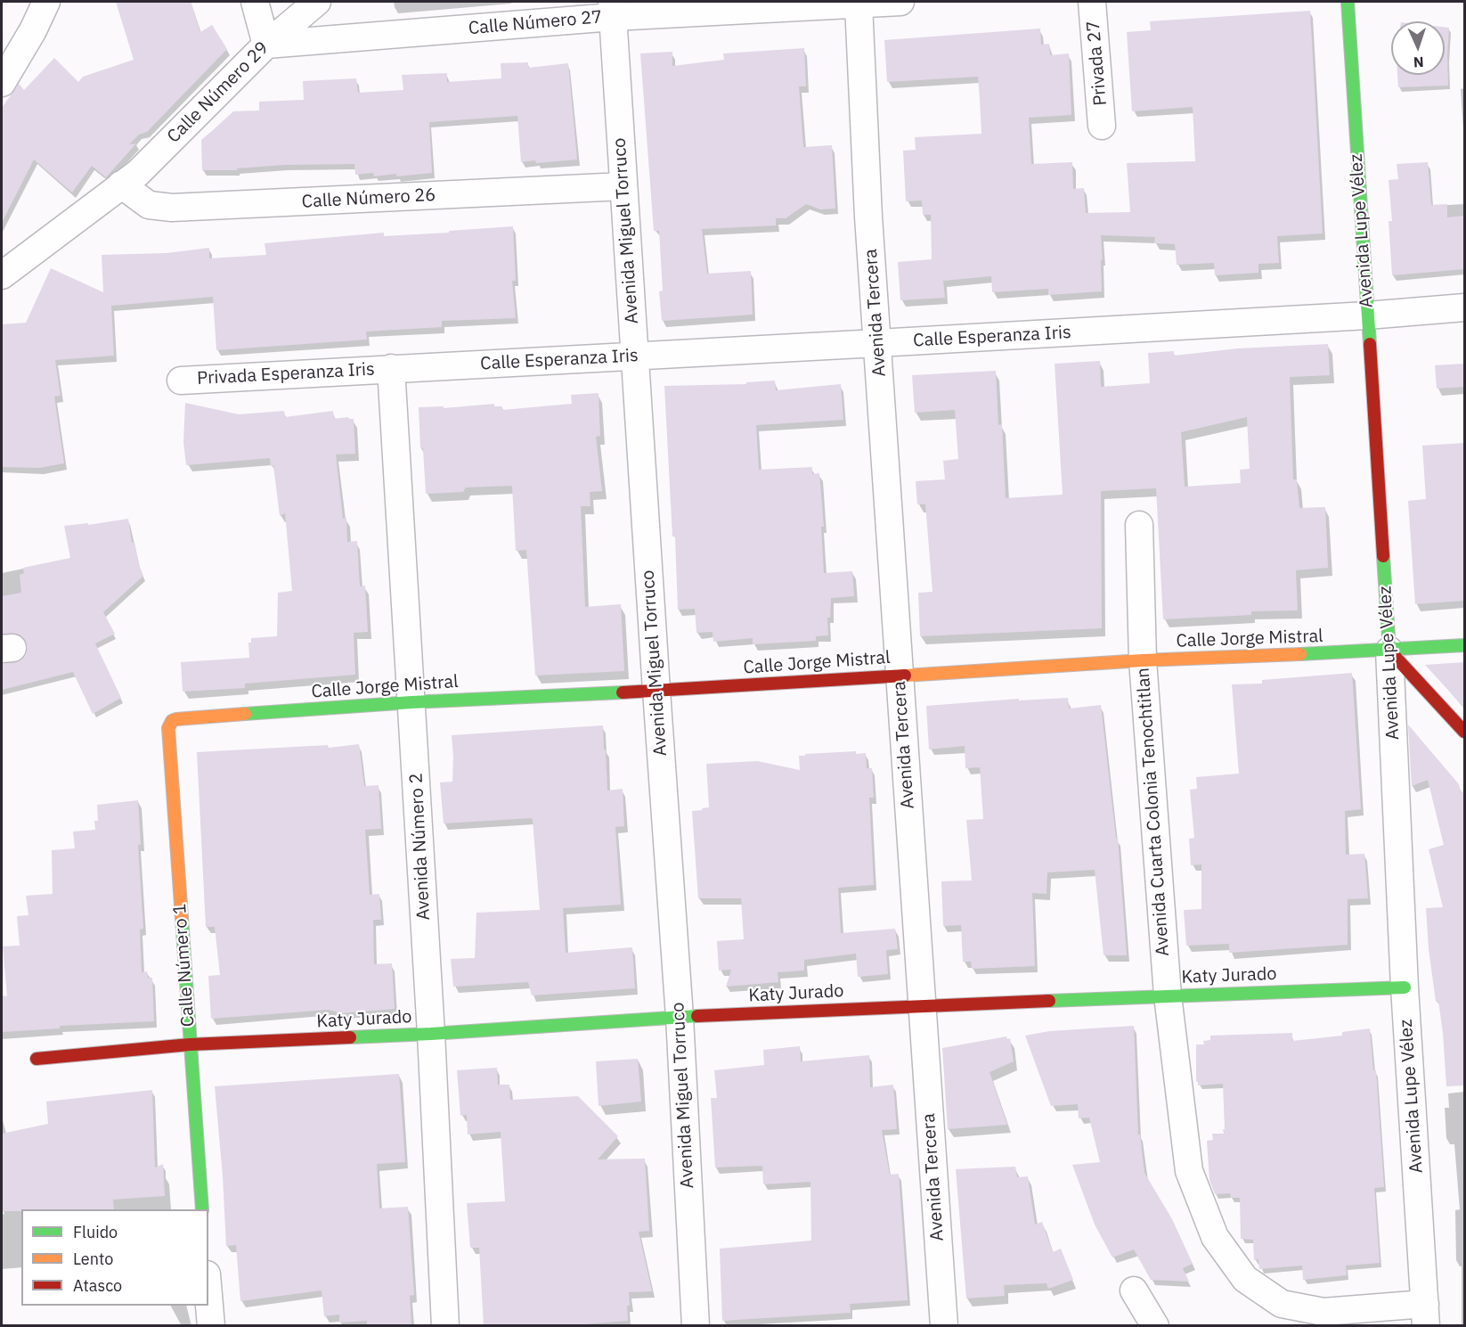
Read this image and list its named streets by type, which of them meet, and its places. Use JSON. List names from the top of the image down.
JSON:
{
  "streets": {
    "street": [
      "Calle Número 27",
      "Privada 27",
      "Calle Número 29",
      "Calle Número 26",
      "Avenida Miguel Torruco",
      "Avenida Lupe Vélez",
      "Avenida Tercera",
      "Calle Esperanza Iris",
      "Privada Esperanza Iris",
      "Calle Jorge Mistral",
      "Avenida Cuarta Colonia Tenochtitlan",
      "Avenida Número 2",
      "Calle Número 1",
      "Katy Jurado"
    ]
  },
  "crossings": [
    ["Calle Número 27", "Calle Número 29"],
    ["Calle Número 27", "Avenida Miguel Torruco"],
    ["Calle Número 27", "Avenida Tercera"],
    ["Calle Número 29", "Calle Número 26"],
    ["Calle Número 26", "Avenida Miguel Torruco"],
    ["Avenida Miguel Torruco", "Calle Esperanza Iris"],
    ["Avenida Miguel Torruco", "Calle Jorge Mistral"],
    ["Avenida Miguel Torruco", "Katy Jurado"],
    ["Avenida Lupe Vélez", "Calle Esperanza Iris"],
    ["Avenida Lupe Vélez", "Calle Jorge Mistral"],
    ["Avenida Lupe Vélez", "Avenida Cuarta Colonia Tenochtitlan"],
    ["Avenida Lupe Vélez", "Katy Jurado"],
    ["Avenida Tercera", "Calle Esperanza Iris"],
    ["Avenida Tercera", "Calle Jorge Mistral"],
    ["Avenida Tercera", "Katy Jurado"],
    ["Calle Esperanza Iris", "Privada Esperanza Iris"],
    ["Calle Esperanza Iris", "Avenida Número 2"],
    ["Privada Esperanza Iris", "Avenida Número 2"],
    ["Calle Jorge Mistral", "Avenida Cuarta Colonia Tenochtitlan"],
    ["Calle Jorge Mistral", "Avenida Número 2"],
    ["Calle Jorge Mistral", "Calle Número 1"],
    ["Avenida Cuarta Colonia Tenochtitlan", "Katy Jurado"],
    ["Avenida Número 2", "Katy Jurado"],
    ["Calle Número 1", "Katy Jurado"]
  ],
  "legend": ["Fluido", "Lento", "Atasco"],
  "north": "bottom"
}
